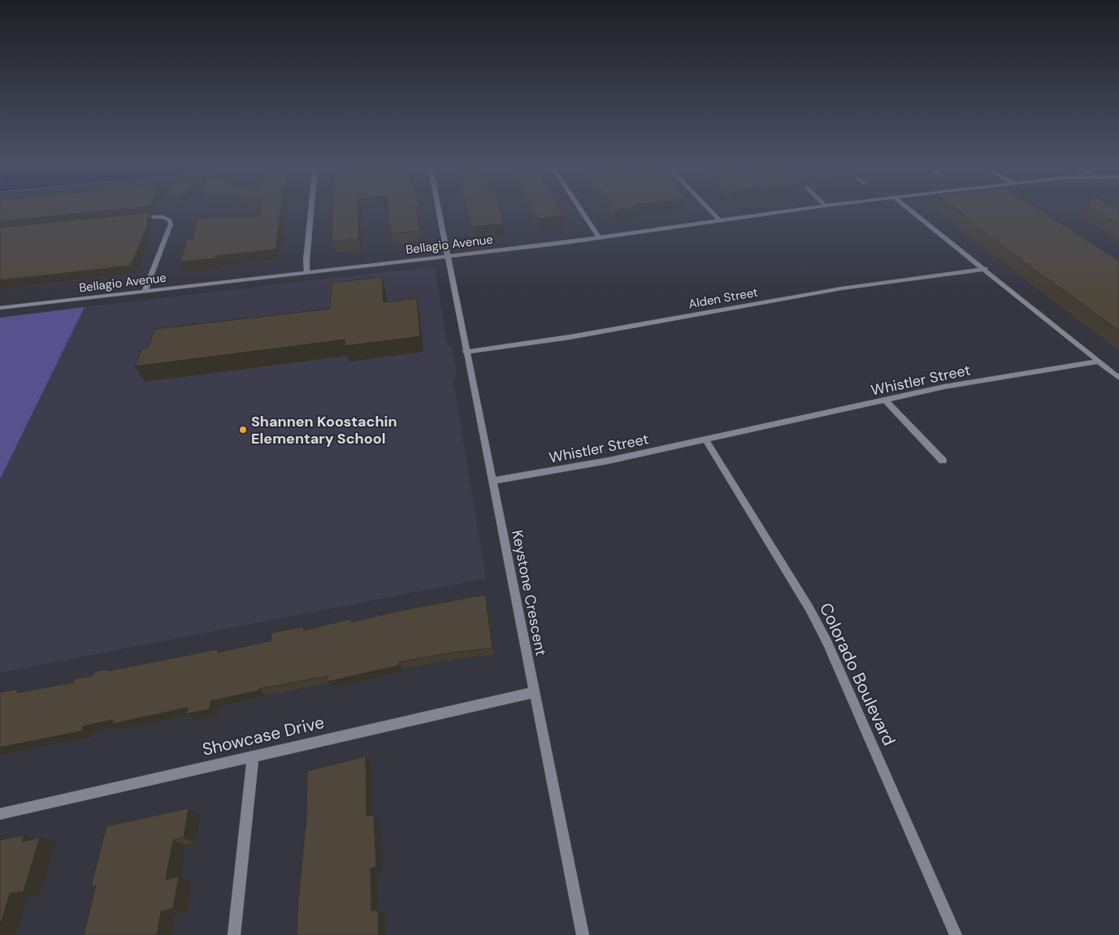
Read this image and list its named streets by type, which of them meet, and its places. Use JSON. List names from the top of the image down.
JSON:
{
  "streets": {
    "street": [
      "Bellagio Avenue",
      "Alden Street",
      "Whistler Street",
      "Keystone Crescent",
      "Colorado Boulevard",
      "Showcase Drive"
    ]
  },
  "crossings": [
    ["Bellagio Avenue", "Keystone Crescent"],
    ["Alden Street", "Keystone Crescent"],
    ["Whistler Street", "Keystone Crescent"],
    ["Whistler Street", "Colorado Boulevard"],
    ["Keystone Crescent", "Showcase Drive"]
  ],
  "places": ["Shannen Koostachin Elementary School"]
}
